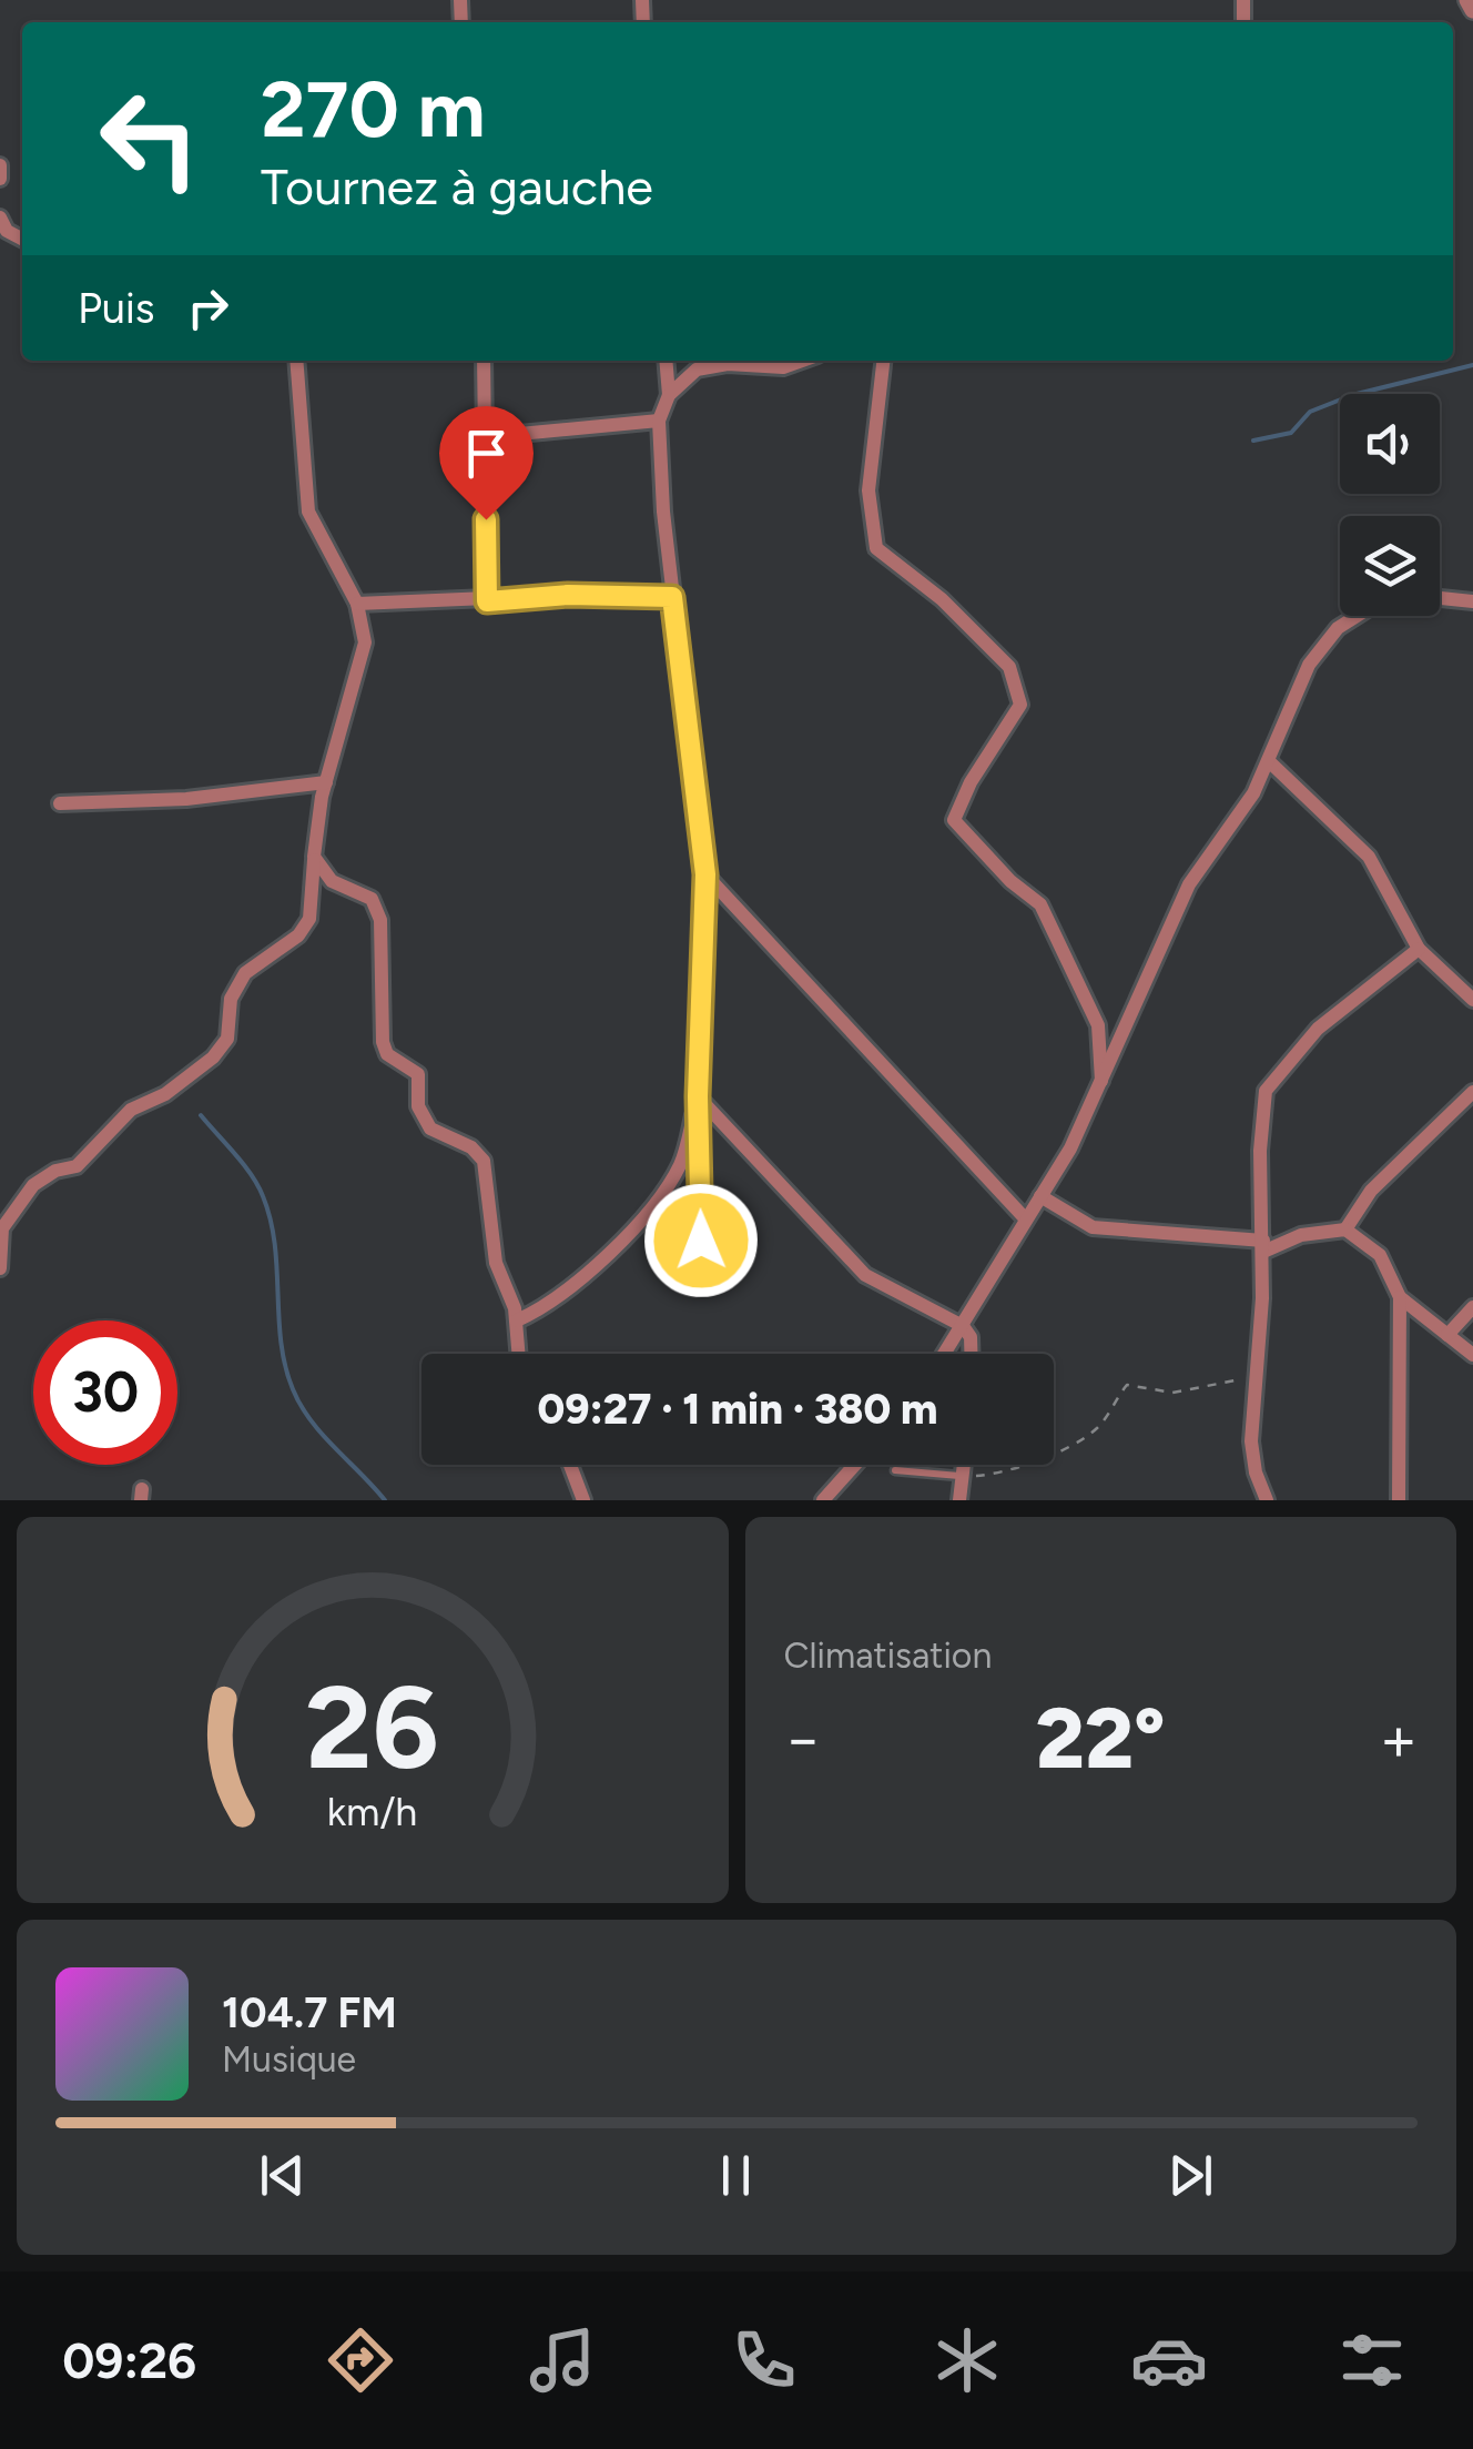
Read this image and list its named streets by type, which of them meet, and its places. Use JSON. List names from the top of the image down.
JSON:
{
  "page": {
    "turn": ["270 m", "Tournez à gauche"],
    "then": "Puis",
    "limit": "30",
    "trip": "09:27 · 1 min · 380 m",
    "tile": "Climatisation",
    "heat": ["−", "22°", "+"],
    "song": ["104.7 FM", "Musique"],
    "tabs": "09:26",
    "gauge": ["26", "km/h"]
  }
}
